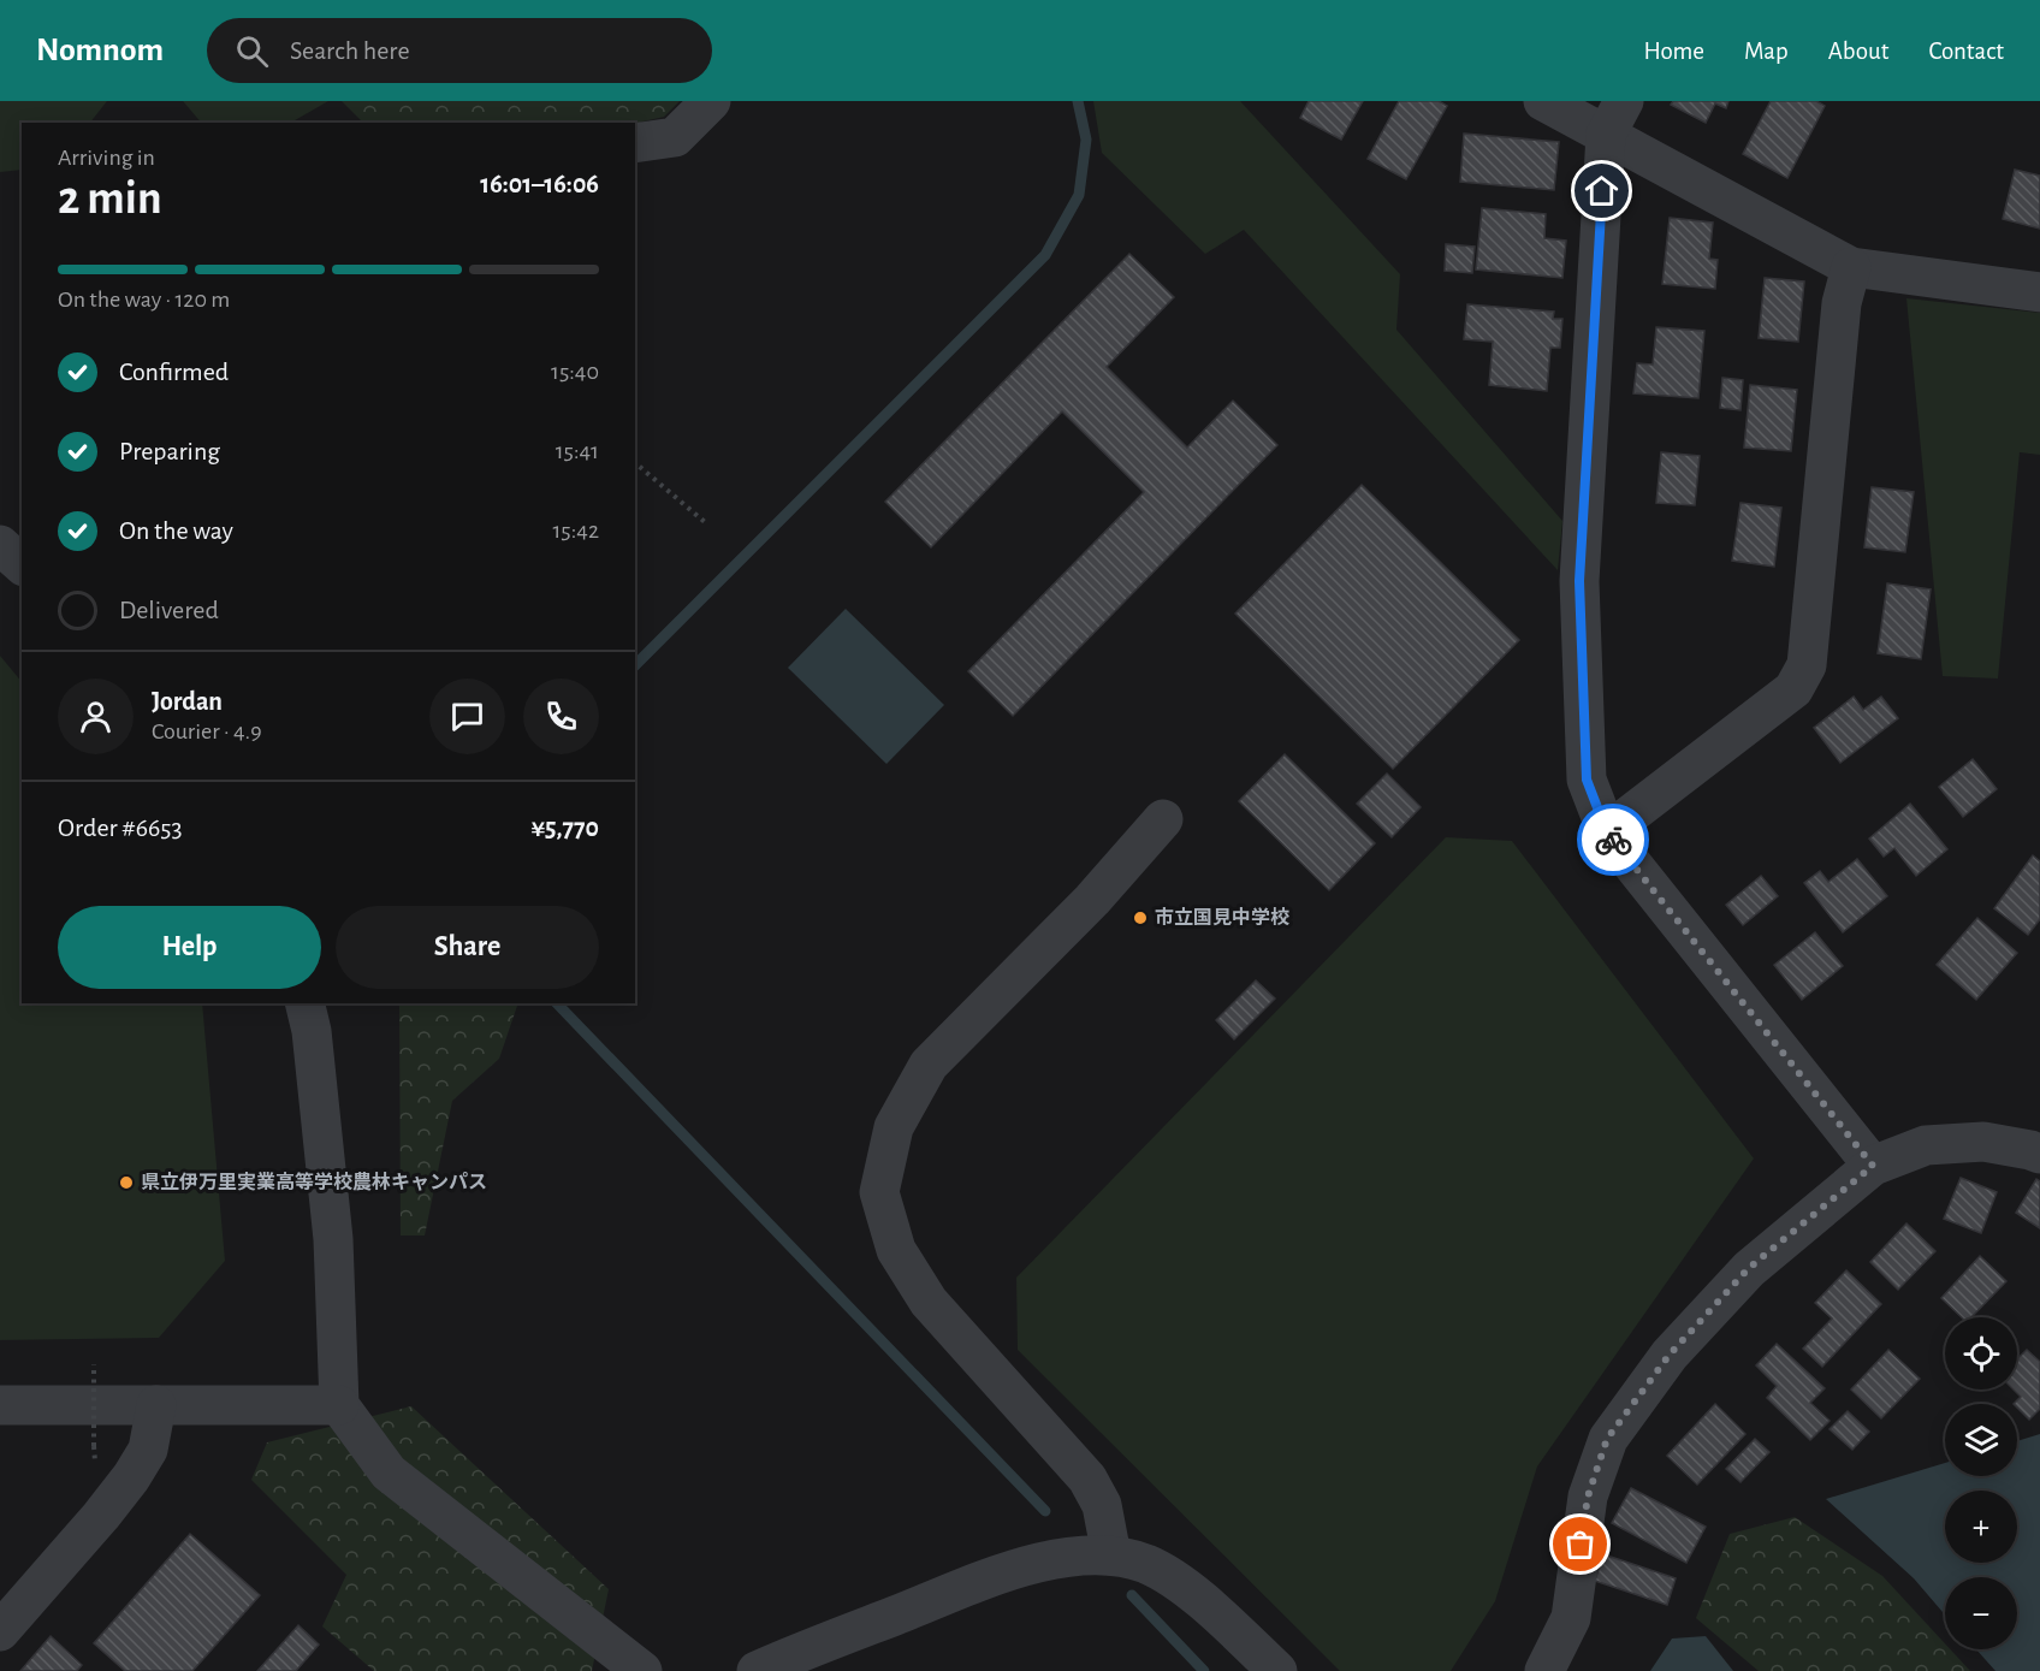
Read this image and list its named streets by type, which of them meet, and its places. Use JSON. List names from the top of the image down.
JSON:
{
  "places": ["市立国見中学校", "県立伊万里実業高等学校農林キャンパス"],
  "page": {
    "header": "Nomnom",
    "search": "Search here",
    "nav": [
      "Home",
      "Map",
      "About",
      "Contact"
    ],
    "heading": ["2 min", "Arriving in", "16:01–16:06"],
    "panel": [
      "Jordan",
      "Courier · 4.9",
      "Order #6653",
      "¥5,770"
    ],
    "bar": "On the way · 120 m",
    "list": [
      ["Confirmed", "15:40"],
      ["Preparing", "15:41"],
      ["On the way", "15:42"],
      "Delivered"
    ],
    "buttons": ["Help", "Share"],
    "map_buttons": ["+", "−"]
  }
}
